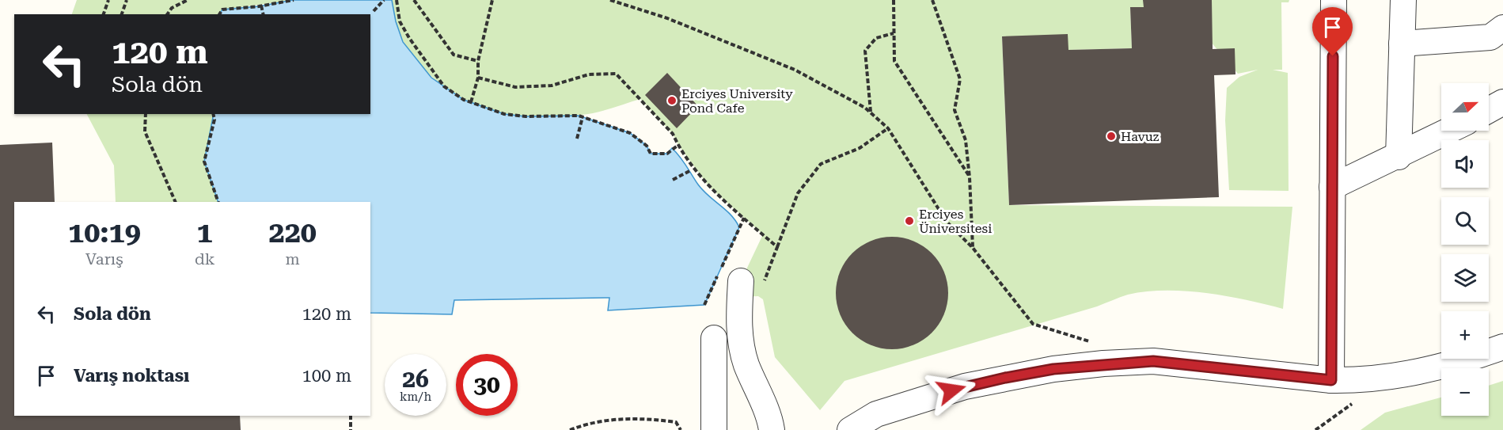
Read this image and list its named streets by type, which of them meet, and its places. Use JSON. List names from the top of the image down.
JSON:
{
  "places": ["Erciyes University Pond Cafe", "Havuz", "Erciyes Üniversitesi"],
  "north": "right",
  "page": {
    "turn": ["120 m", "Sola dön"],
    "map_buttons": ["+", "−"],
    "eta": [
      "10:19",
      "Varış",
      "1",
      "dk",
      "220",
      "m"
    ],
    "list": [
      {
        "name": "Sola dön",
        "value": "120 m"
      },
      {
        "name": "Varış noktası",
        "value": "100 m"
      }
    ],
    "speed": "26 km/h",
    "limit": "30"
  }
}
